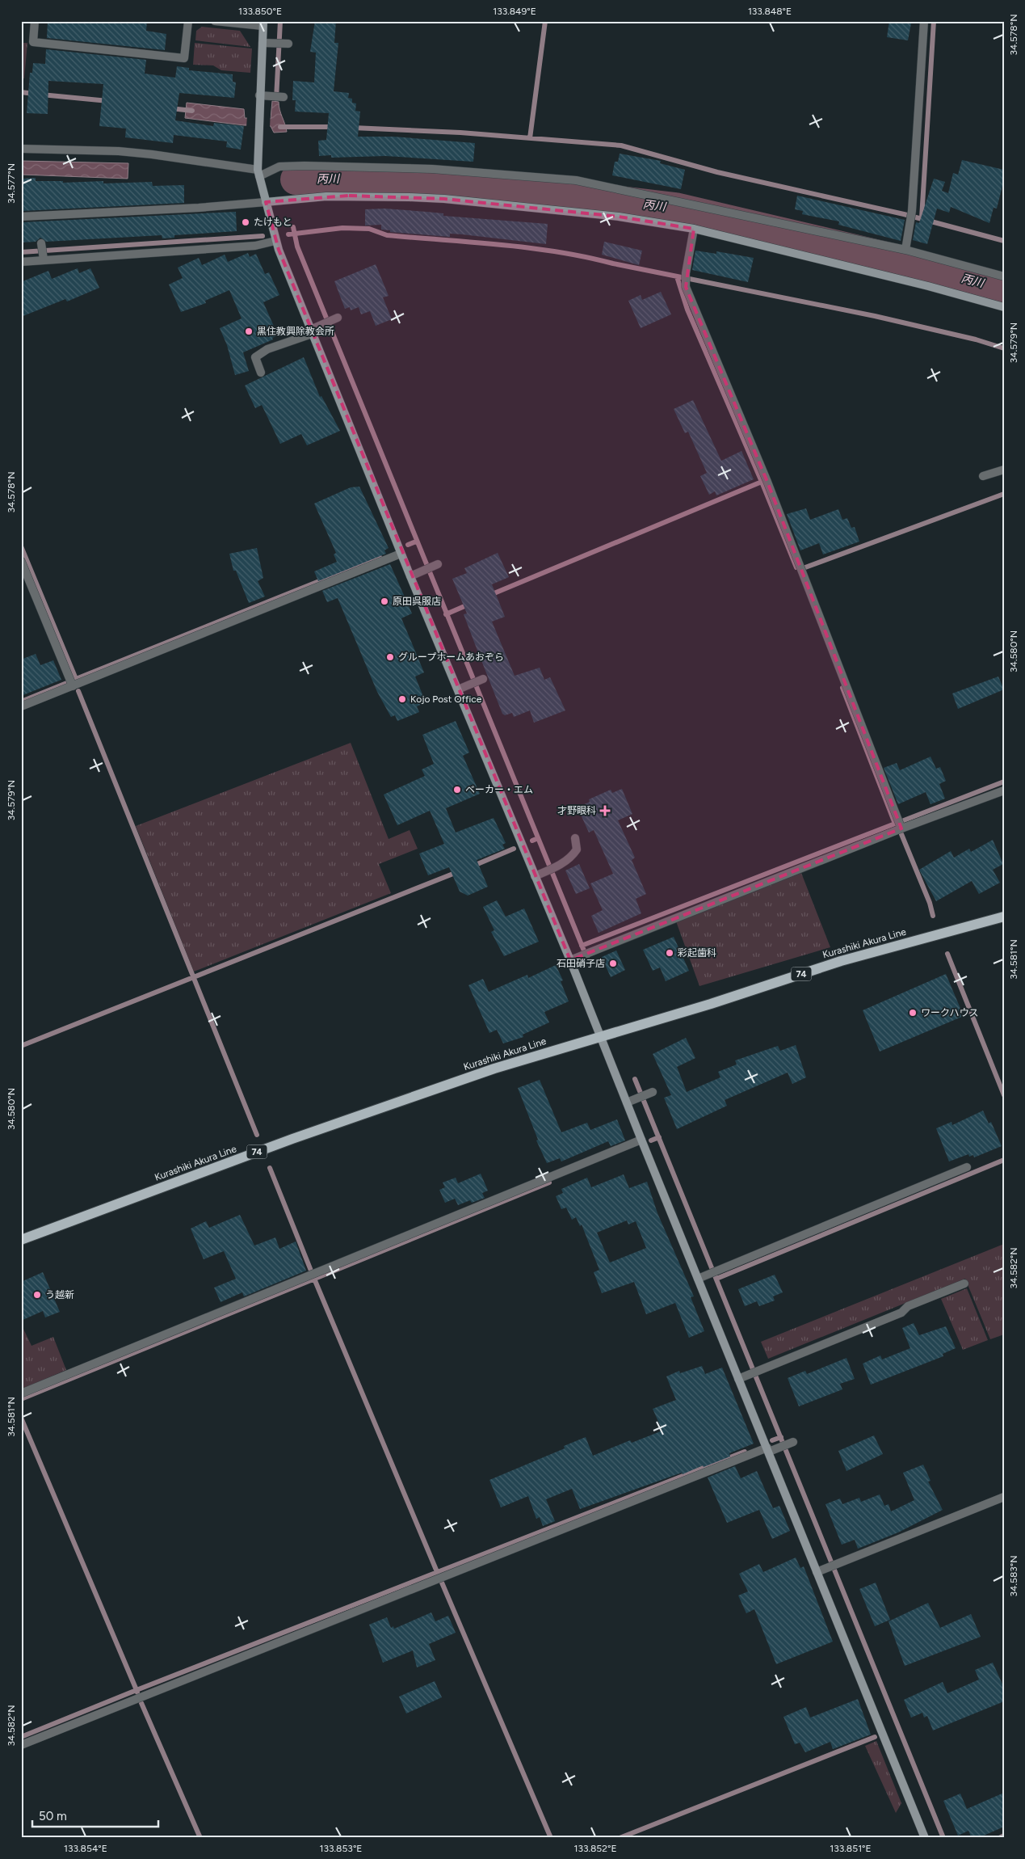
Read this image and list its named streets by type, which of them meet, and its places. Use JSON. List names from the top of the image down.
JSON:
{
  "streets": {
    "main road": ["Kurashiki Akura Line", "74"]
  },
  "water": ["丙川"],
  "places": {
    "other": [
      "たけもと",
      "黒住教興除教会所",
      "原田呉服店",
      "グループホームあおぞら",
      "Kojo Post Office",
      "ベーカー・エム",
      "彩起歯科",
      "石田硝子店",
      "ワークハウス",
      "う越新"
    ],
    "health": ["才野眼科"]
  },
  "scale_bar": "50 m",
  "coordinates": [
    "133.850°E",
    "133.849°E",
    "133.848°E",
    "34.578°N",
    "34.577°N",
    "34.579°N",
    "34.580°N",
    "34.581°N",
    "34.582°N",
    "34.583°N",
    "133.854°E",
    "133.853°E",
    "133.852°E",
    "133.851°E"
  ]
}
